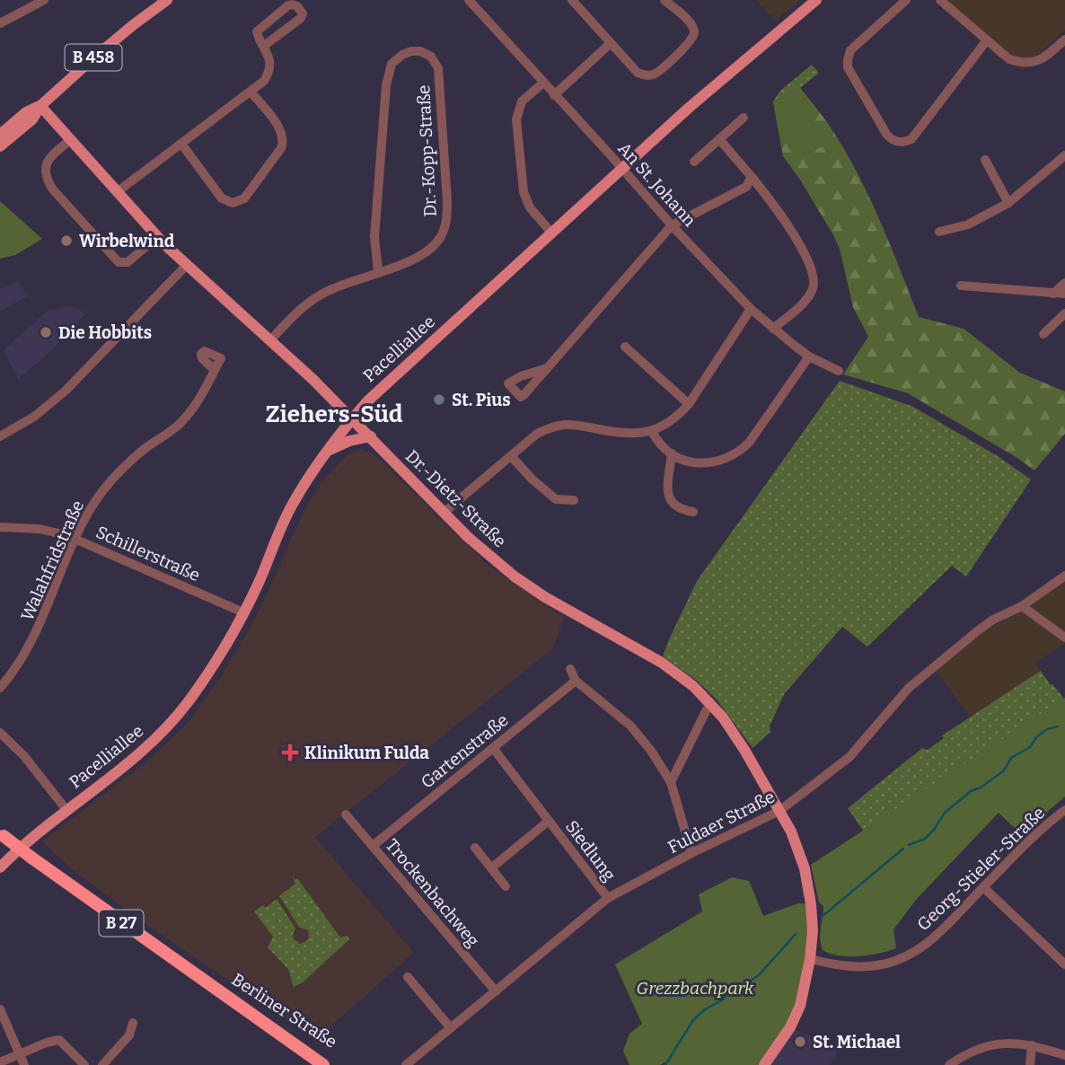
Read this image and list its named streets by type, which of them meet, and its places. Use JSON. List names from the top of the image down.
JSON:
{
  "streets": {
    "highway": ["B 27", "Berliner Straße"],
    "main road": ["B 458", "Pacelliallee", "Dr.-Dietz-Straße"],
    "street": [
      "Dr.-Kopp-Straße",
      "An St. Johann",
      "Schillerstraße",
      "Walahfridstraße",
      "Gartenstraße",
      "Fuldaer Straße",
      "Siedlung",
      "Georg-Stieler-Straße",
      "Trockenbachweg"
    ]
  },
  "crossings": [
    ["B 458", "Dr.-Dietz-Straße"],
    ["Dr.-Kopp-Straße", "Dr.-Dietz-Straße"],
    ["An St. Johann", "Pacelliallee"],
    ["Pacelliallee", "Dr.-Dietz-Straße"],
    ["Pacelliallee", "Schillerstraße"],
    ["Dr.-Dietz-Straße", "Fuldaer Straße"],
    ["Dr.-Dietz-Straße", "Georg-Stieler-Straße"],
    ["Schillerstraße", "Walahfridstraße"],
    ["Gartenstraße", "Siedlung"],
    ["Gartenstraße", "Trockenbachweg"],
    ["Fuldaer Straße", "Siedlung"],
    ["Fuldaer Straße", "Trockenbachweg"]
  ],
  "districts": ["Ziehers-Süd"],
  "parks": ["Grezzbachpark"],
  "places": {
    "other": [
      "Wirbelwind",
      "Die Hobbits",
      "St. Pius",
      "St. Michael"
    ],
    "health": ["Klinikum Fulda"]
  }
}
